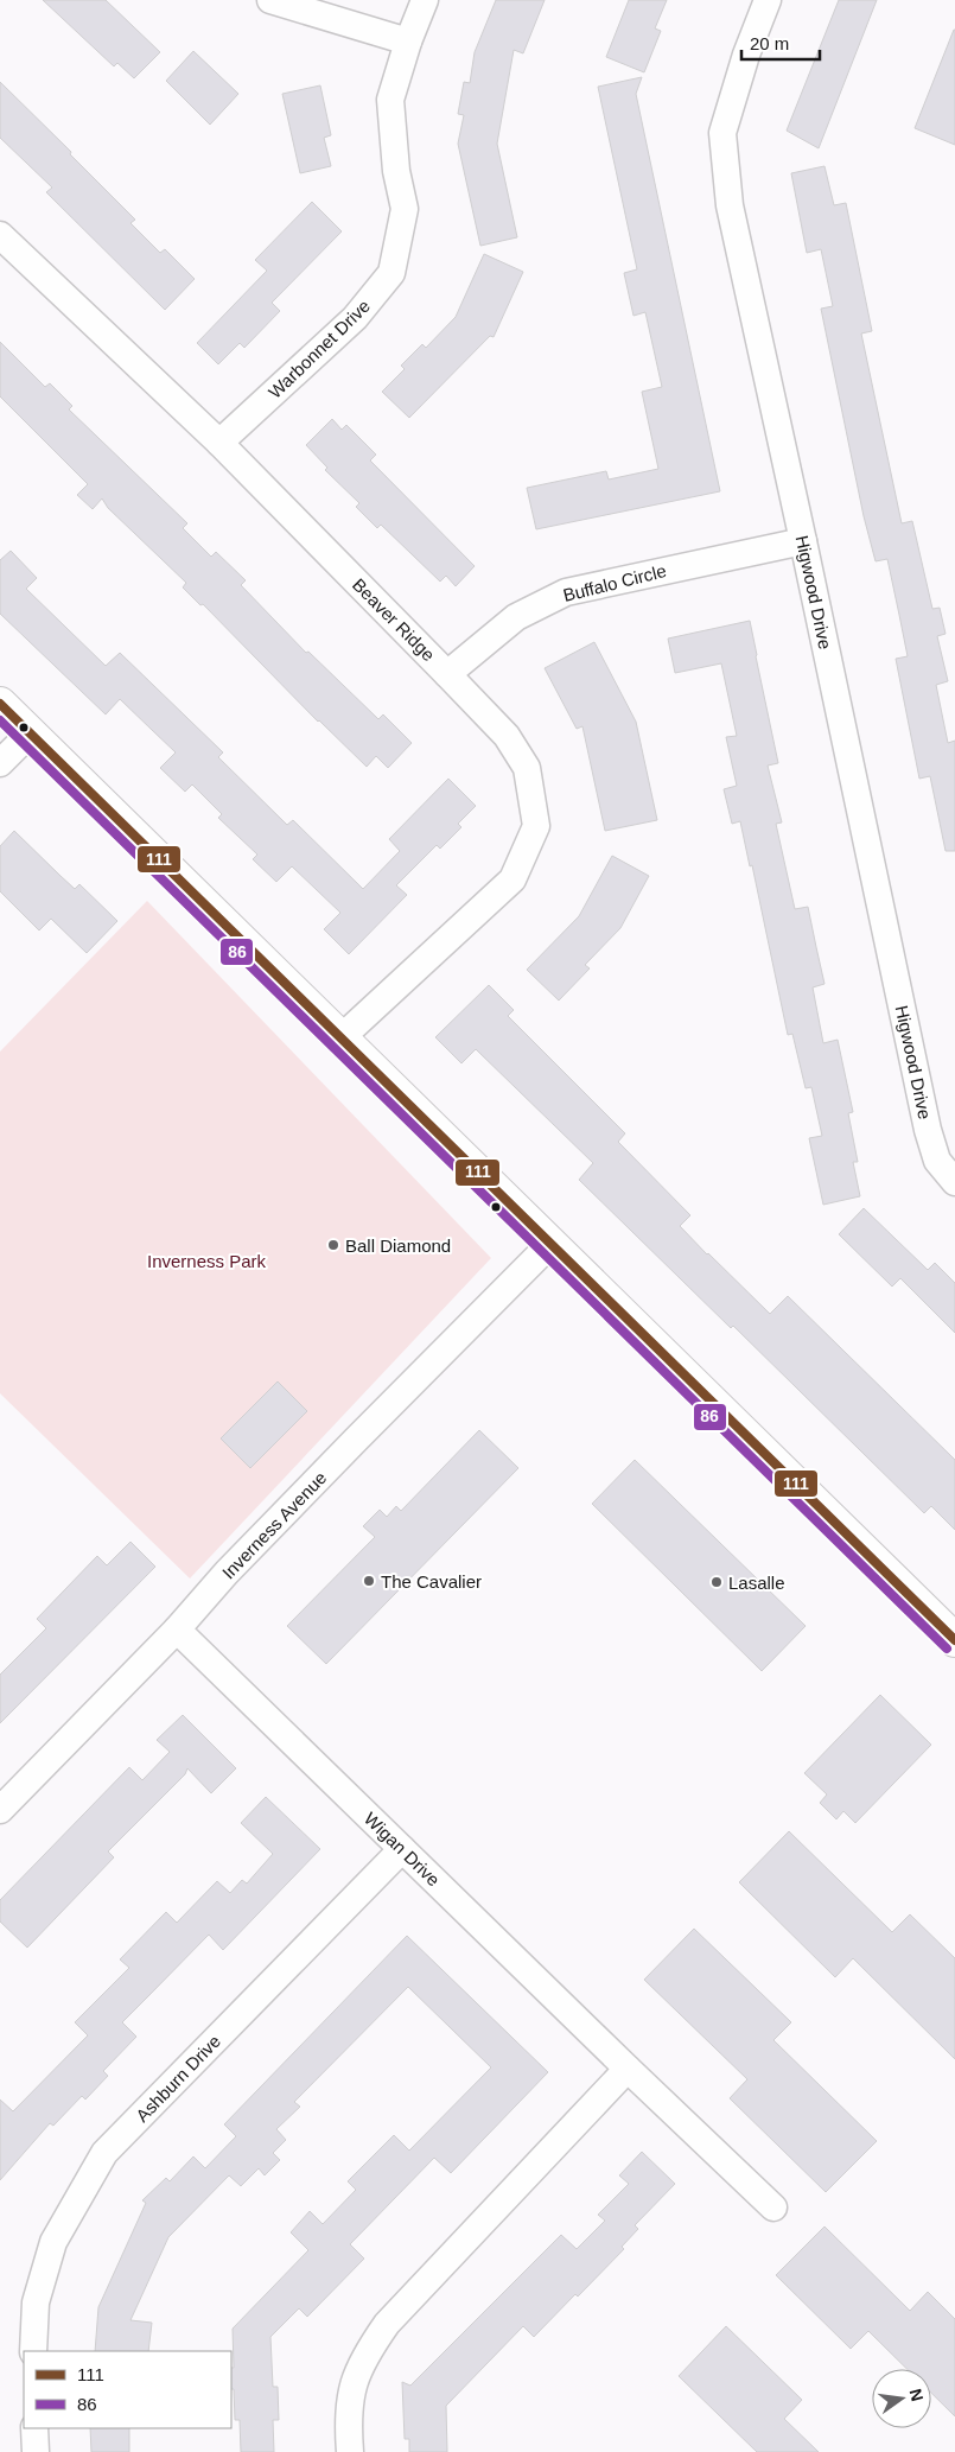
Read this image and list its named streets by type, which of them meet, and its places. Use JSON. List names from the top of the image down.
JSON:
{
  "streets": {
    "street": [
      "Warbonnet Drive",
      "Buffalo Circle",
      "Higwood Drive",
      "Beaver Ridge",
      "Inverness Avenue",
      "Wigan Drive",
      "Ashburn Drive"
    ]
  },
  "crossings": [
    ["Warbonnet Drive", "Beaver Ridge"],
    ["Buffalo Circle", "Higwood Drive"],
    ["Buffalo Circle", "Beaver Ridge"],
    ["Inverness Avenue", "Wigan Drive"],
    ["Wigan Drive", "Ashburn Drive"]
  ],
  "parks": ["Inverness Park"],
  "places": ["Ball Diamond", "The Cavalier", "Lasalle"],
  "lines": ["transit line 111", "transit line 86"],
  "legend": ["111", "86"],
  "scale_bar": "20 m",
  "north": "right"
}
